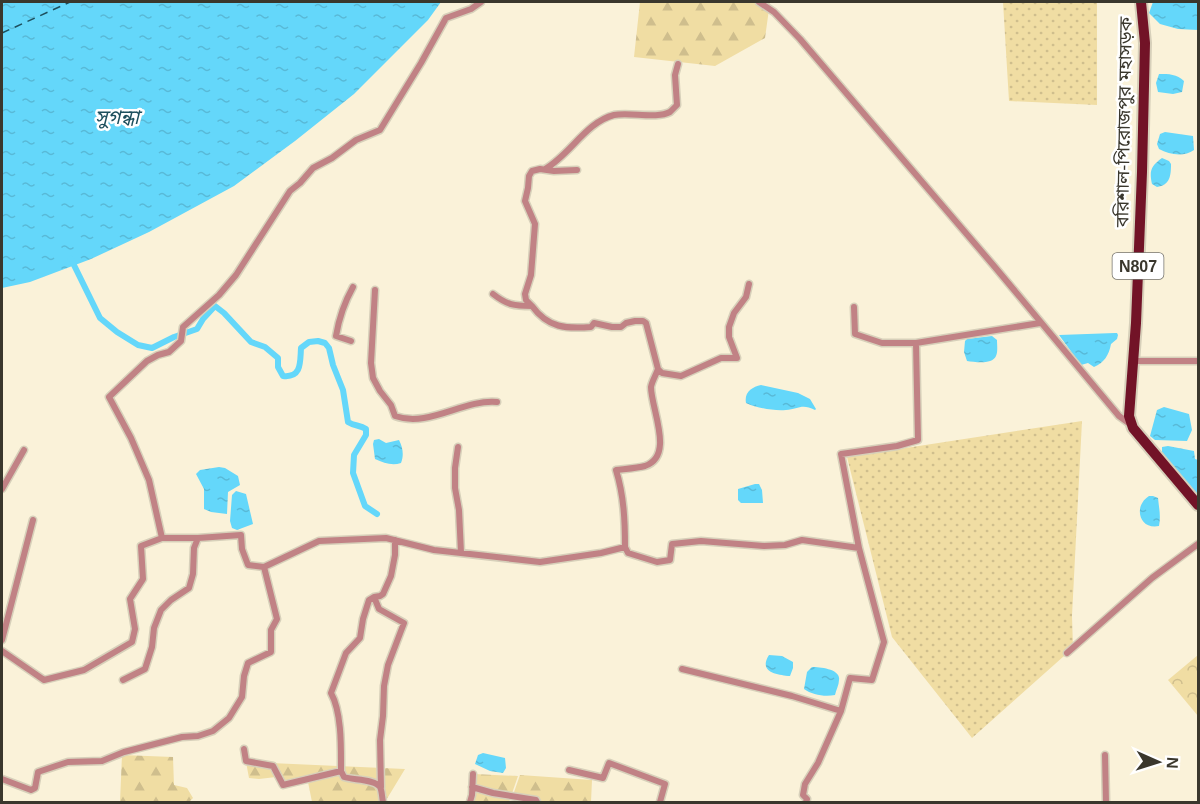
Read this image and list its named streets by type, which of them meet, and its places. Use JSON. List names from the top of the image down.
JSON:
{
  "streets": {
    "highway": ["বরিশাল-পিরোজপুর মহাসড়ক", "N807"]
  },
  "water": ["সুগন্ধা"],
  "north": "right"
}
